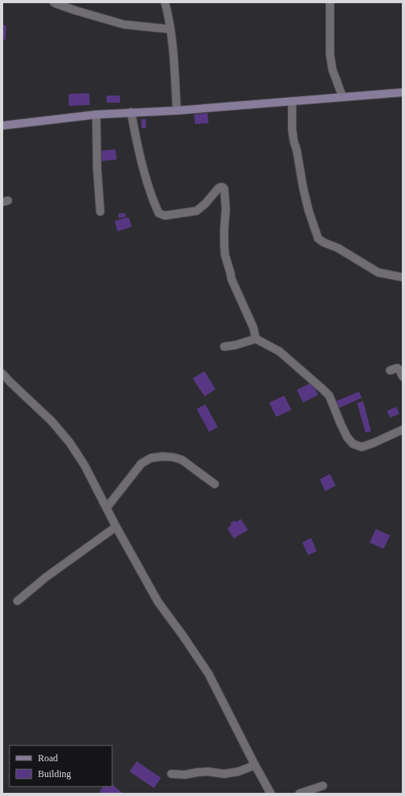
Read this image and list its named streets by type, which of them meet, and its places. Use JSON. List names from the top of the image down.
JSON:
{
  "legend": ["Road", "Building"]
}
